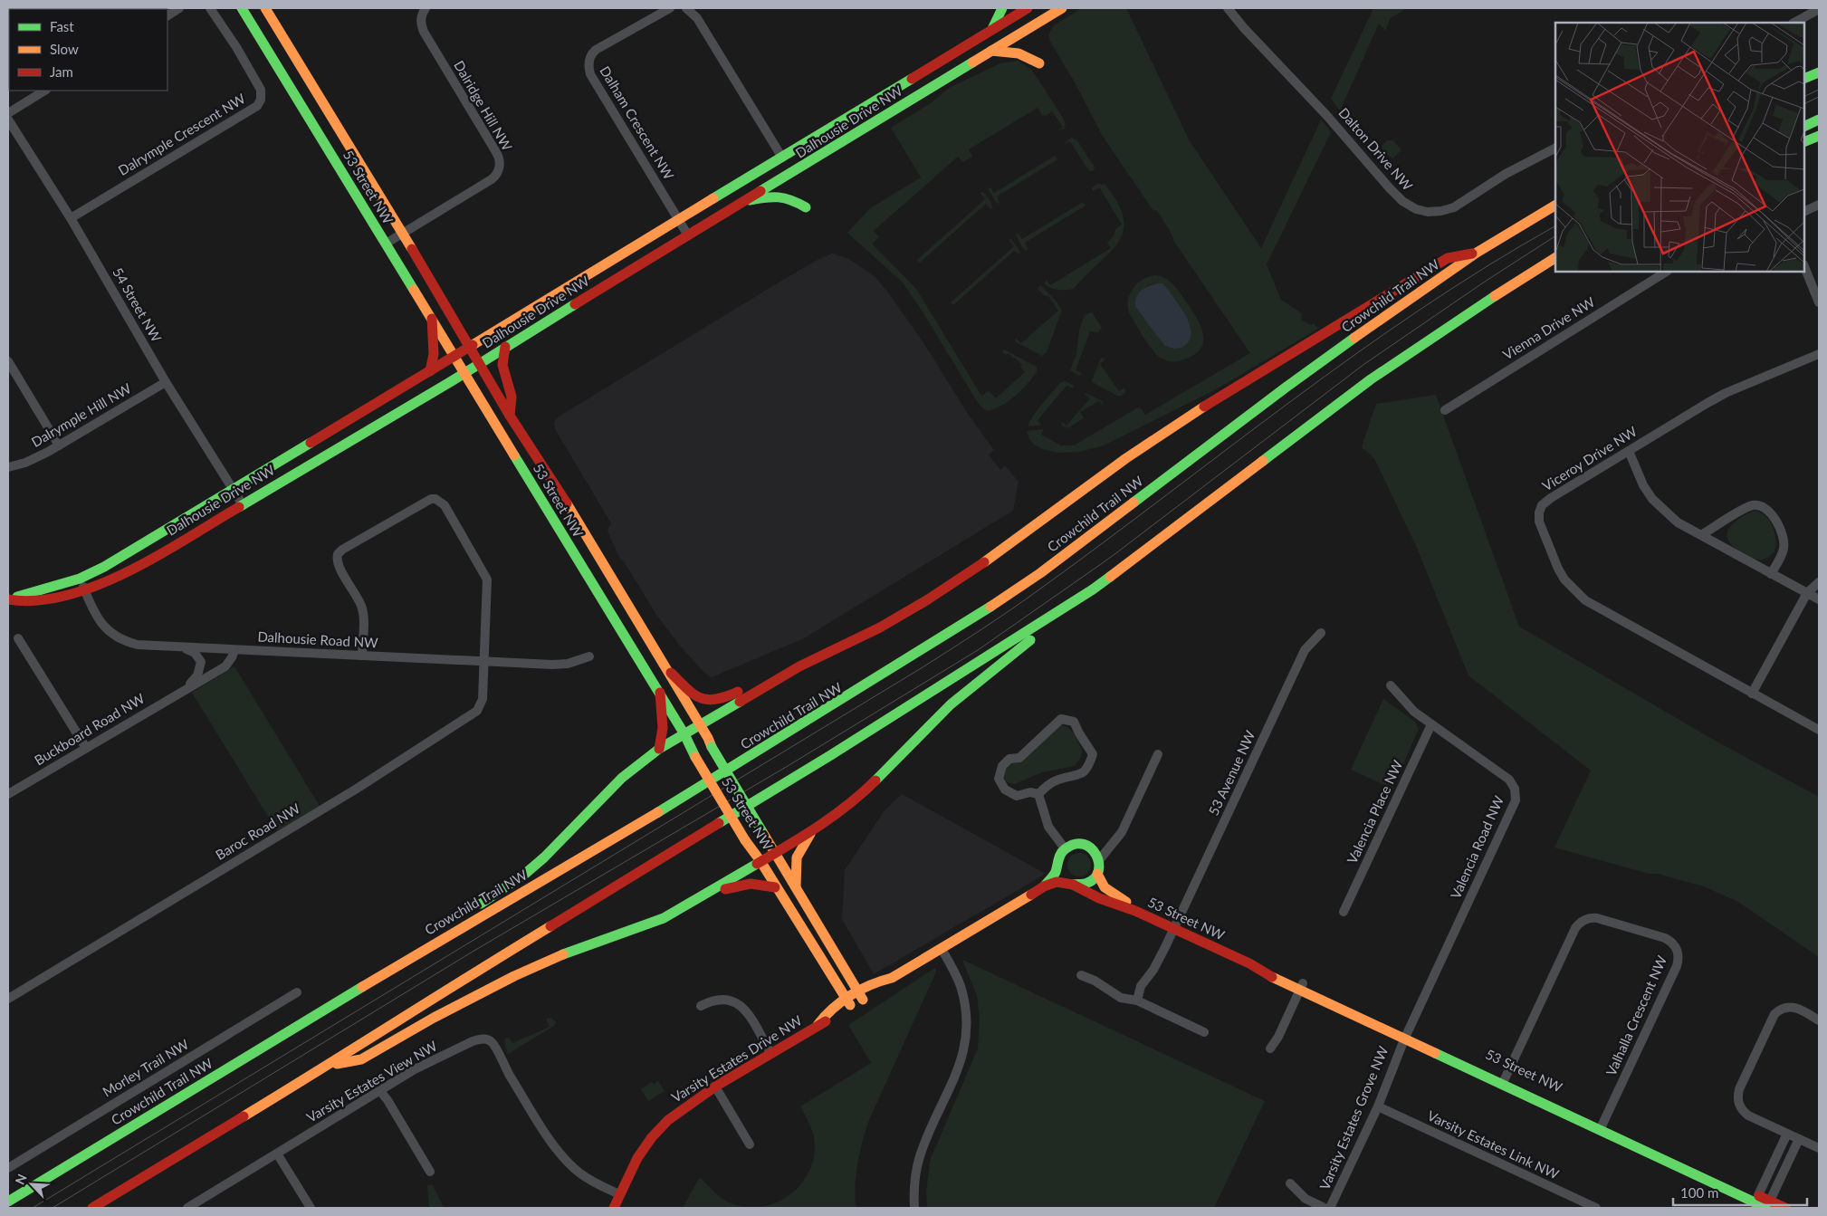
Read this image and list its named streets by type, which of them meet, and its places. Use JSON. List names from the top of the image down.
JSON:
{
  "streets": {
    "main road": [
      "Dalhousie Drive NW",
      "53 Street NW",
      "Crowchild Trail NW",
      "Varsity Estates Drive NW"
    ],
    "street": [
      "Dalridge Hill NW",
      "Dalham Crescent NW",
      "Dalrymple Crescent NW",
      "Dalton Drive NW",
      "54 Street NW",
      "Vienna Drive NW",
      "Dalrymple Hill NW",
      "Viceroy Drive NW",
      "Dalhousie Road NW",
      "Buckboard Road NW",
      "53 Avenue NW",
      "Valencia Place NW",
      "Baroc Road NW",
      "Valencia Road NW",
      "Valhalla Crescent NW",
      "Morley Trail NW",
      "Varsity Estates View NW",
      "Varsity Estates Grove NW",
      "Varsity Estates Link NW"
    ]
  },
  "crossings": [
    ["Dalridge Hill NW", "53 Street NW"],
    ["Dalhousie Drive NW", "Dalham Crescent NW"],
    ["Dalhousie Drive NW", "53 Street NW"],
    ["Dalhousie Drive NW", "54 Street NW"],
    ["Dalhousie Drive NW", "Dalhousie Road NW"],
    ["Dalrymple Crescent NW", "54 Street NW"],
    ["53 Street NW", "53 Avenue NW"],
    ["53 Street NW", "Valencia Road NW"],
    ["53 Street NW", "Valhalla Crescent NW"],
    ["53 Street NW", "Varsity Estates Drive NW"],
    ["53 Street NW", "Varsity Estates Grove NW"],
    ["54 Street NW", "Dalrymple Hill NW"],
    ["Dalhousie Road NW", "Buckboard Road NW"],
    ["Dalhousie Road NW", "Baroc Road NW"],
    ["Valencia Place NW", "Valencia Road NW"],
    ["Valencia Road NW", "Varsity Estates Grove NW"],
    ["Varsity Estates Drive NW", "Varsity Estates View NW"],
    ["Varsity Estates Grove NW", "Varsity Estates Link NW"]
  ],
  "legend": ["Fast", "Slow", "Jam"],
  "scale_bar": "100 m",
  "north": "top left"
}
